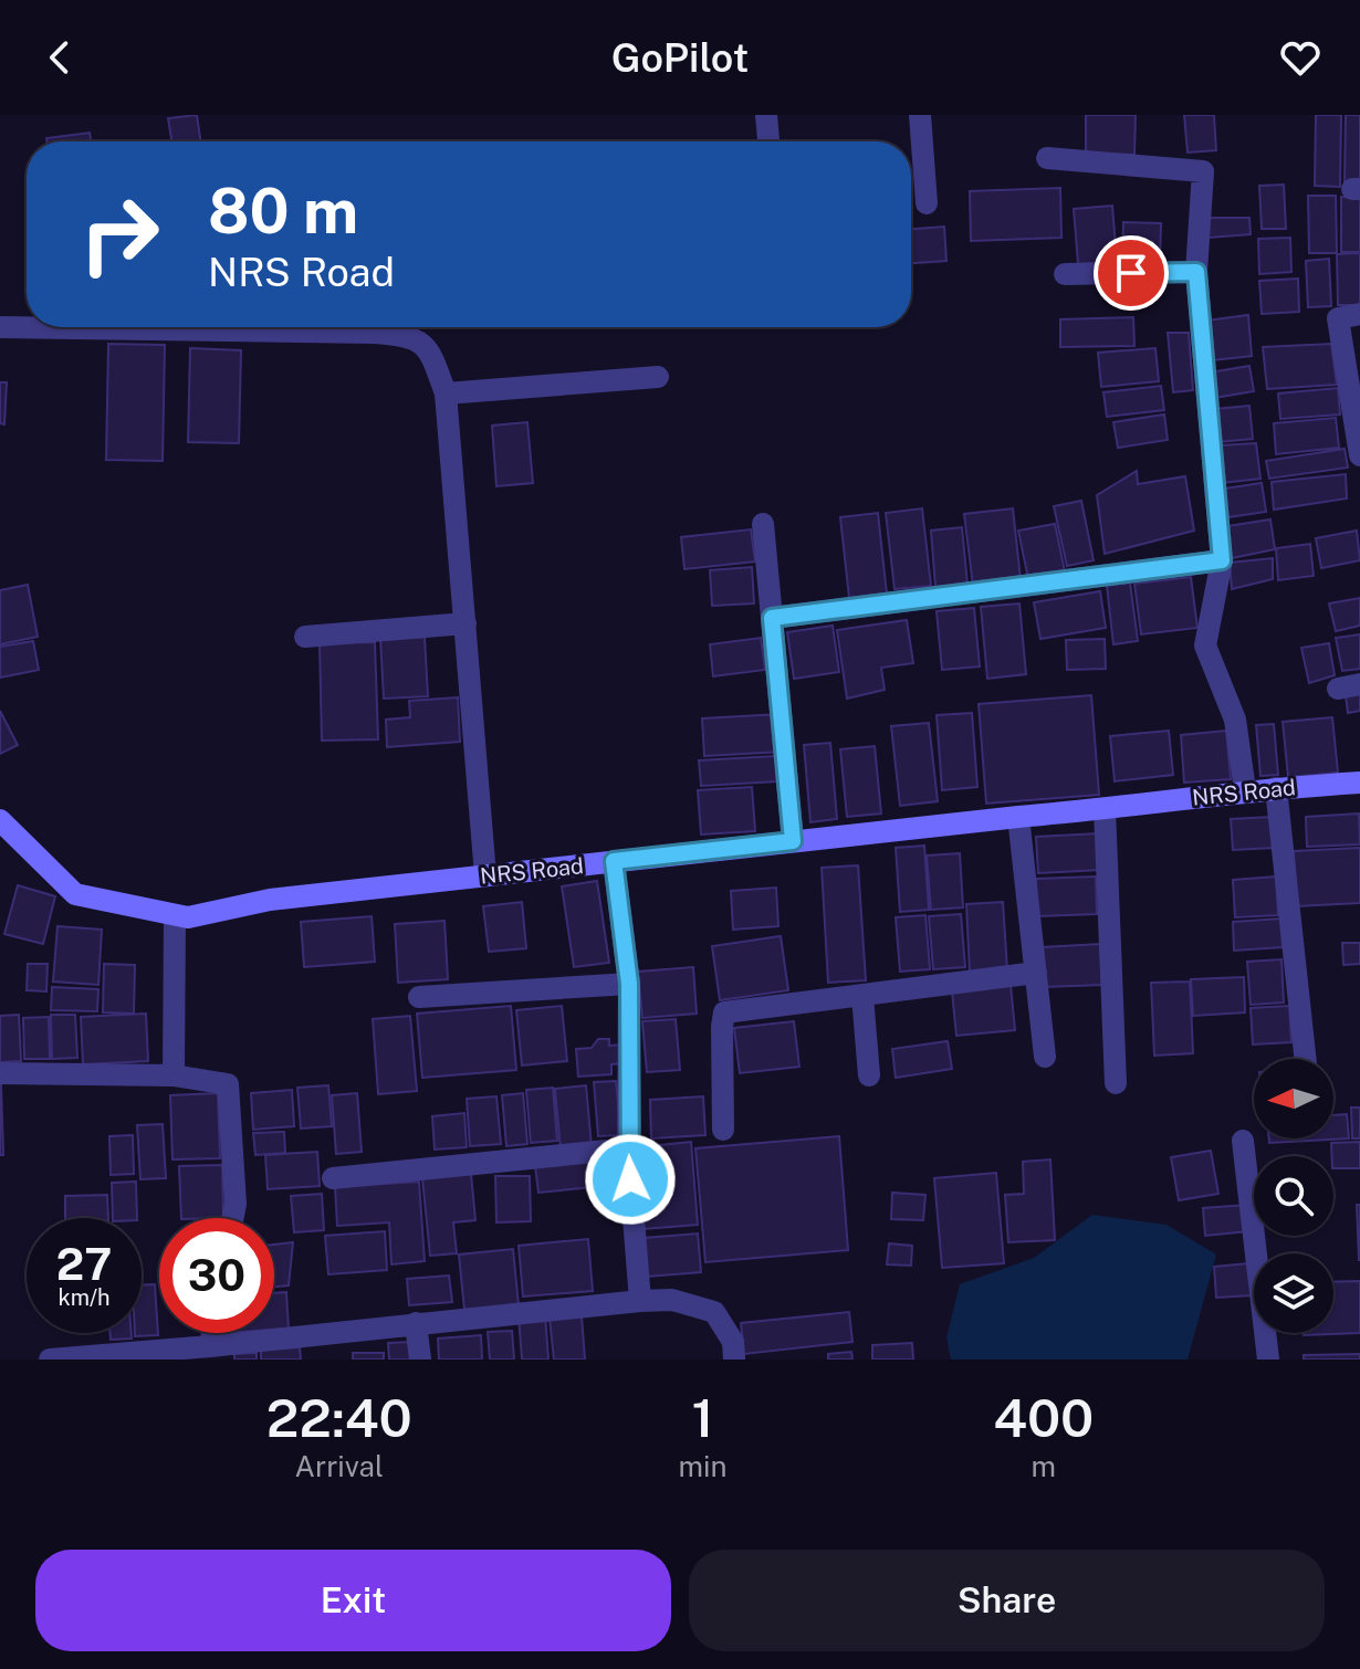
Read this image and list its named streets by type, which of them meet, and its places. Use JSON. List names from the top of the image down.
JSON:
{
  "streets": {
    "street": ["NRS Road"]
  },
  "north": "left",
  "page": {
    "header": "GoPilot",
    "turn": ["80 m", "NRS Road"],
    "speed": "27 km/h",
    "limit": "30",
    "eta": [
      "22:40",
      "Arrival",
      "1",
      "min",
      "400",
      "m"
    ],
    "buttons": ["Exit", "Share"]
  }
}
